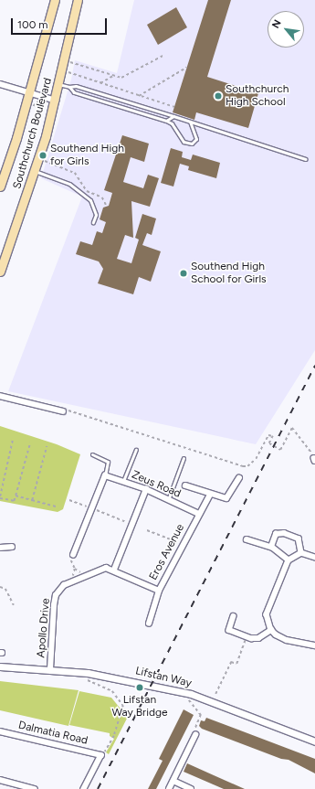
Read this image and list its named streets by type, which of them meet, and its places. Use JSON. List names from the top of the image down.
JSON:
{
  "streets": {
    "main road": ["Southchurch Boulevard"],
    "street": [
      "Zeus Road",
      "Eros Avenue",
      "Apollo Drive",
      "Lifstan Way",
      "Dalmatia Road"
    ]
  },
  "crossings": [
    ["Zeus Road", "Eros Avenue"],
    ["Apollo Drive", "Lifstan Way"]
  ],
  "places": [
    "Southchurch High School",
    "Southend High for Girls",
    "Southend High School for Girls",
    "Lifstan Way Bridge"
  ],
  "scale_bar": "100 m",
  "north": "top left"
}
